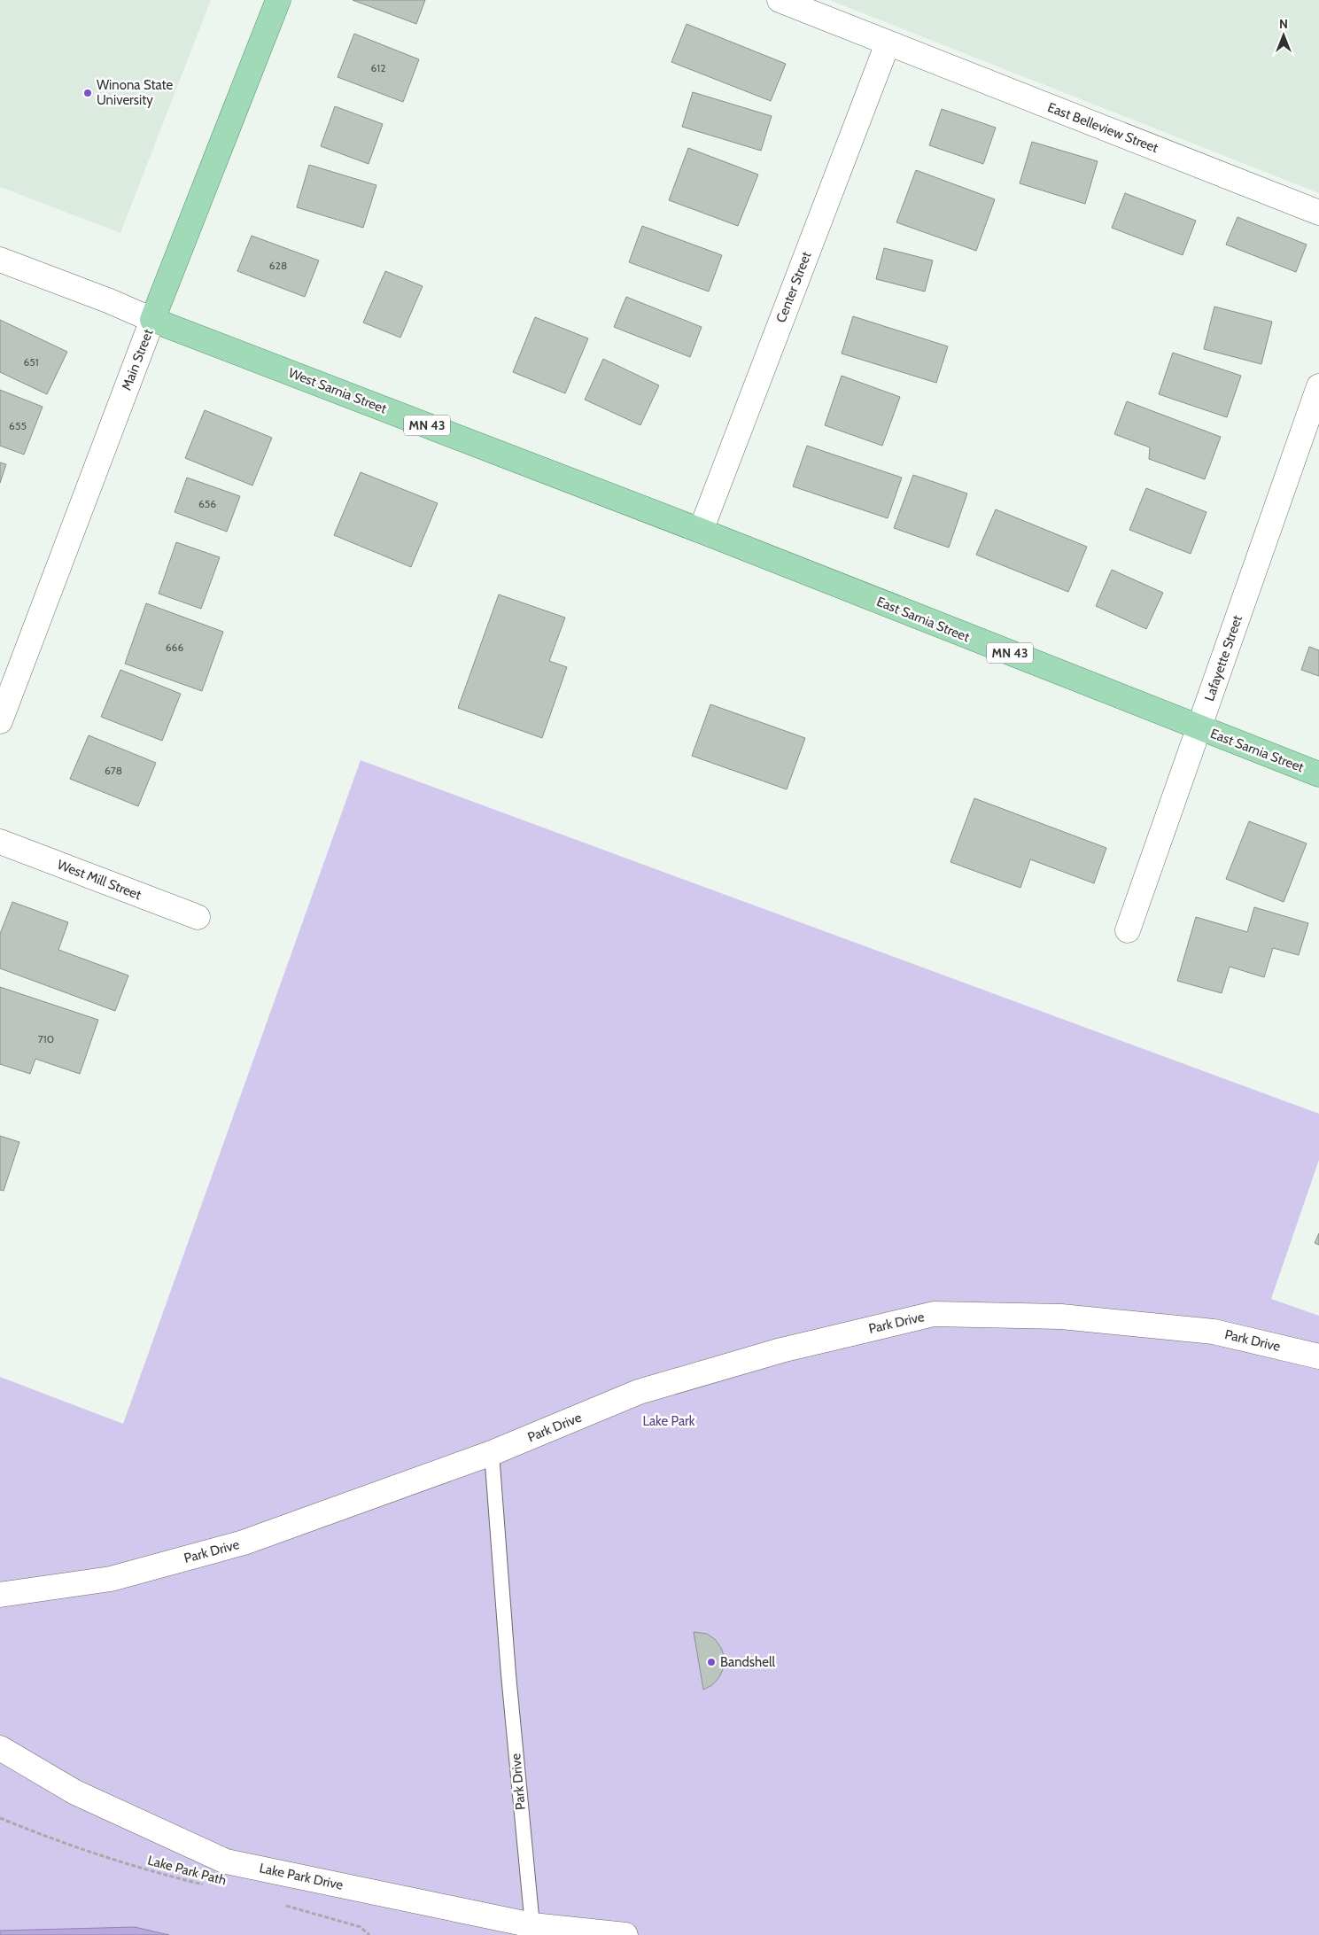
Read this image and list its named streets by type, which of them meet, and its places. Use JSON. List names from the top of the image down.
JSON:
{
  "streets": {
    "main road": [
      "Main Street",
      "West Sarnia Street",
      "MN 43",
      "East Sarnia Street"
    ],
    "street": [
      "East Belleview Street",
      "Center Street",
      "Lafayette Street",
      "West Mill Street",
      "Park Drive",
      "Lake Park Drive"
    ],
    "path": ["Lake Park Path"]
  },
  "crossings": [
    ["East Belleview Street", "Center Street"],
    ["Center Street", "West Sarnia Street"],
    ["Center Street", "East Sarnia Street"],
    ["Main Street", "West Sarnia Street"],
    ["West Sarnia Street", "East Sarnia Street"],
    ["East Sarnia Street", "Lafayette Street"],
    ["Park Drive", "Lake Park Drive"]
  ],
  "parks": ["Lake Park"],
  "places": ["Winona State University", "Bandshell"],
  "house_numbers": [
    "612",
    "628",
    "651",
    "655",
    "656",
    "666",
    "678",
    "710"
  ],
  "north": "top"
}
